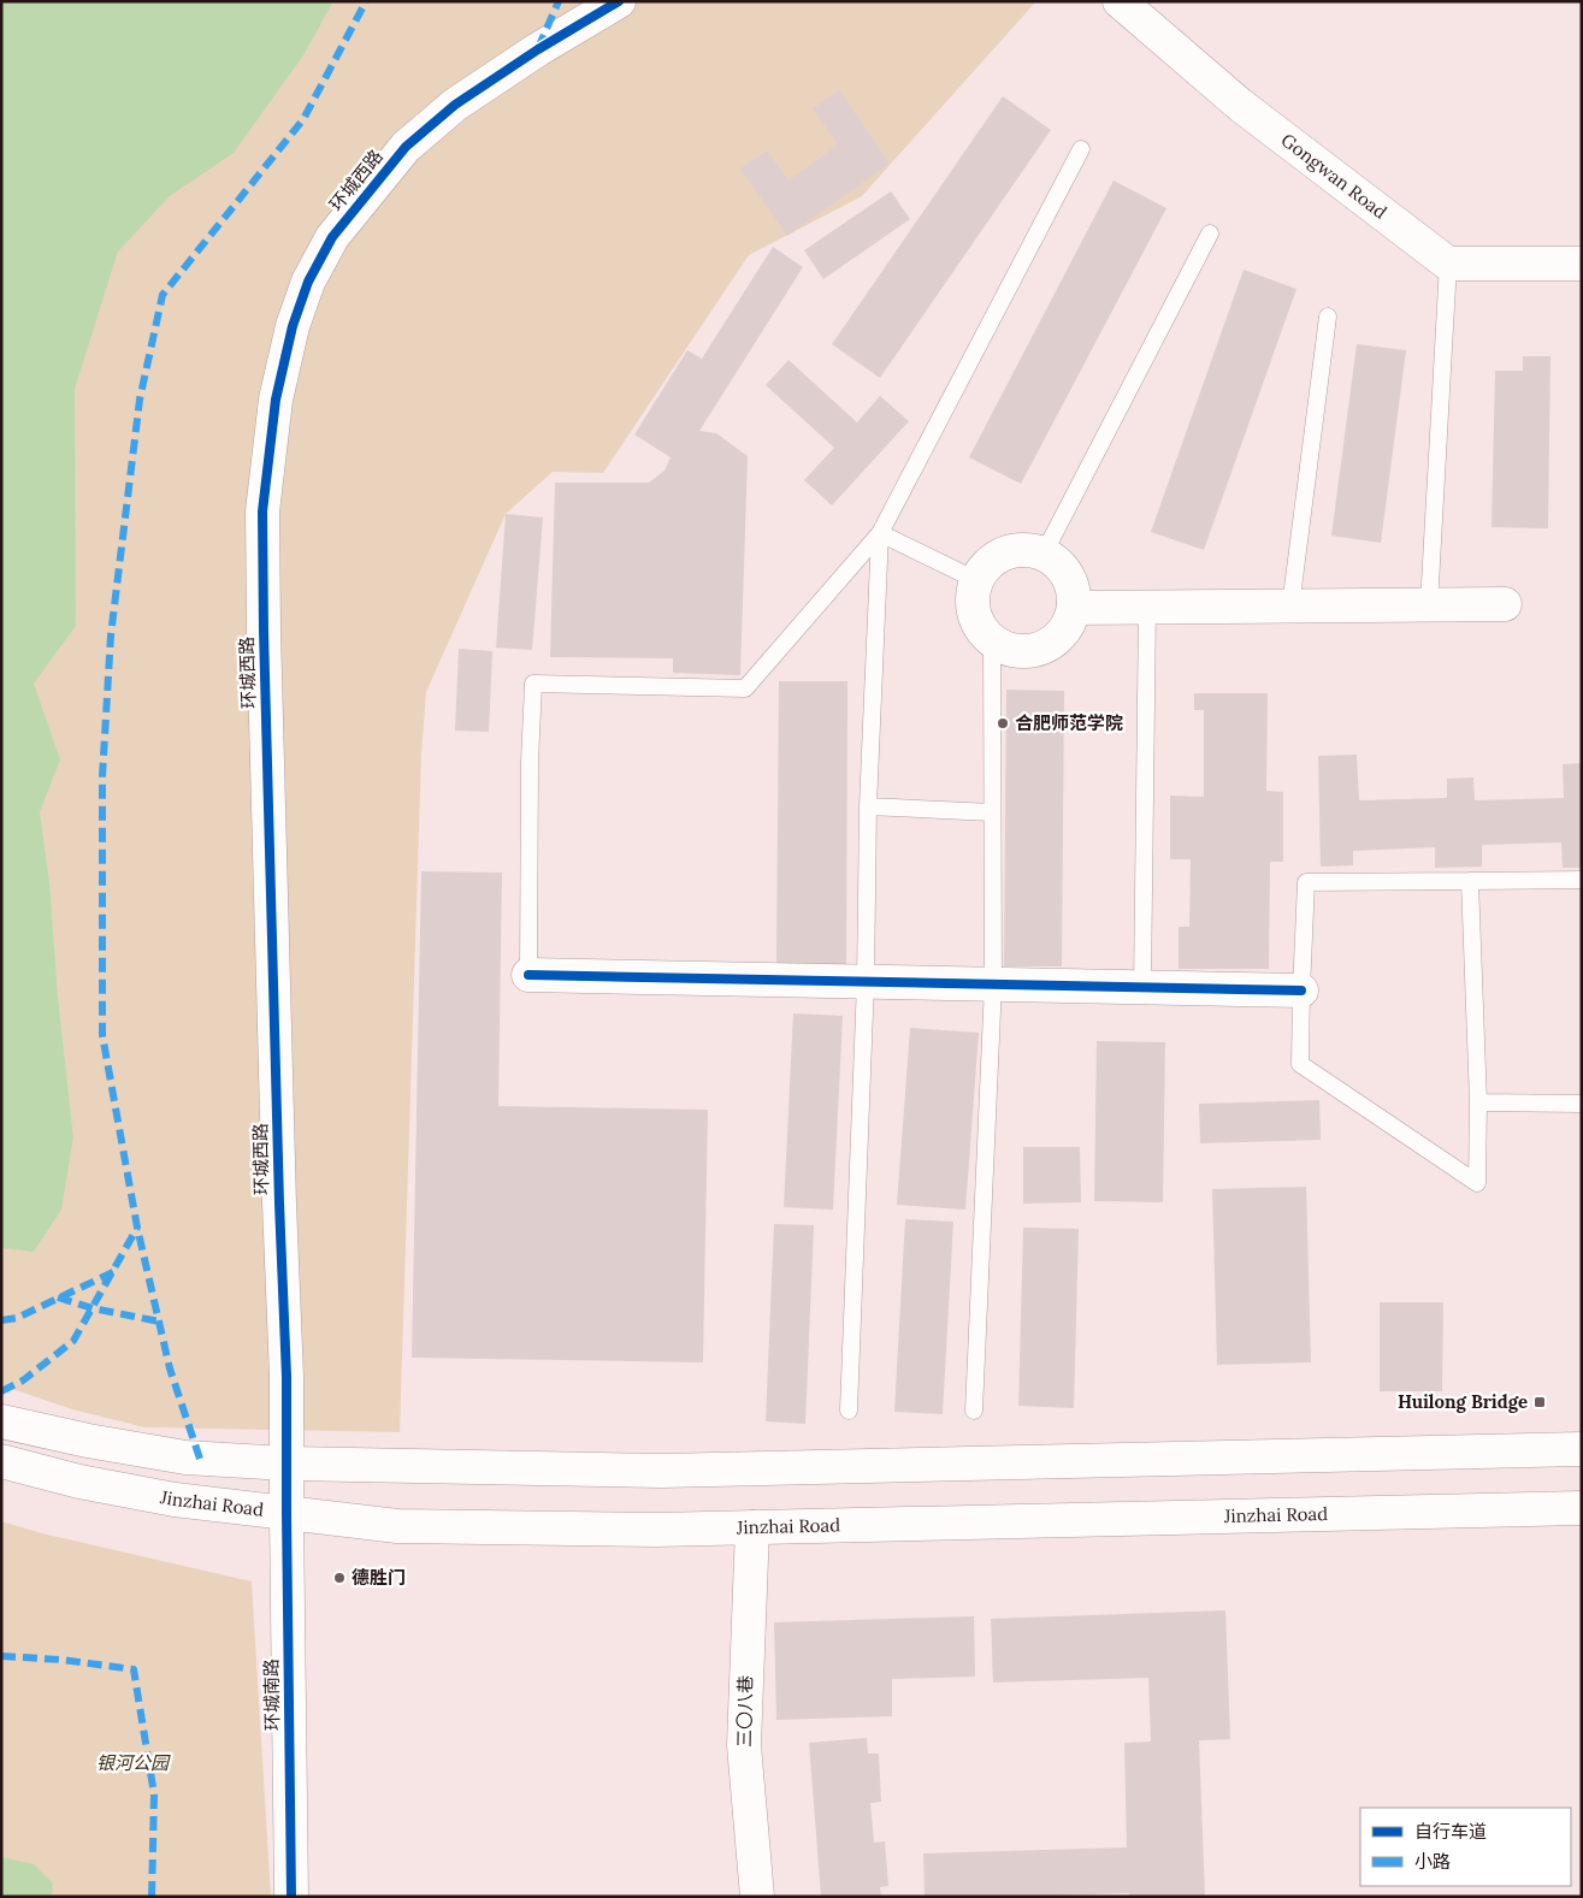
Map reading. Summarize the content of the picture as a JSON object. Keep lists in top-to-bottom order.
{
  "streets": {
    "street": [
      "Gongwan Road",
      "环城西路",
      "Jinzhai Road",
      "环城南路",
      "三〇八巷"
    ]
  },
  "crossings": [
    ["环城西路", "Jinzhai Road"],
    ["环城西路", "环城南路"],
    ["Jinzhai Road", "环城南路"],
    ["Jinzhai Road", "三〇八巷"]
  ],
  "parks": ["银河公园"],
  "places": {
    "other": ["合肥师范学院", "德胜门"],
    "transit": ["Huilong Bridge"]
  },
  "legend": ["自行车道", "小路"]
}
